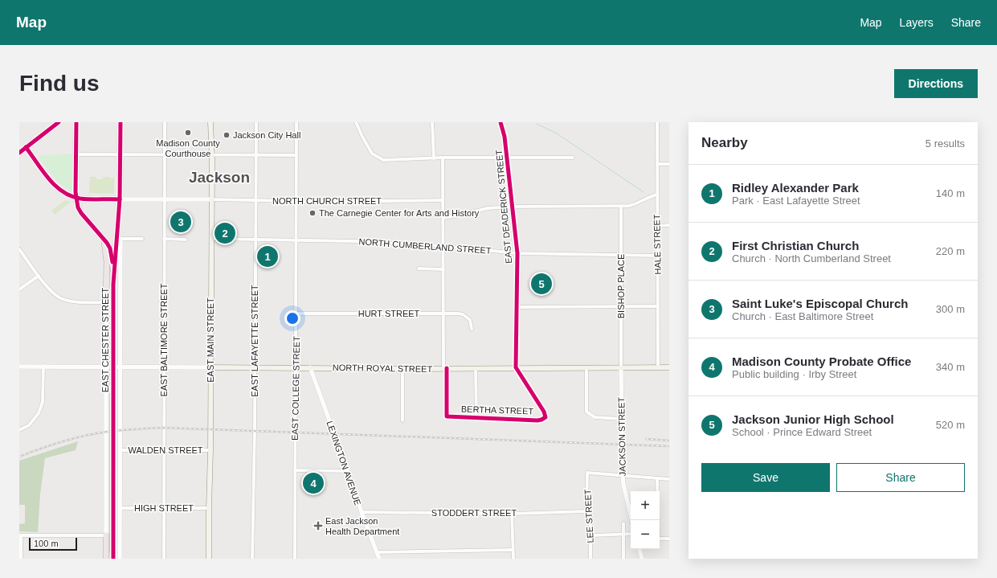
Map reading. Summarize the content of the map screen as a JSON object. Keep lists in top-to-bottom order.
{
  "streets": {
    "highway": ["EAST CHESTER STREET"],
    "main road": ["EAST MAIN STREET", "NORTH ROYAL STREET"],
    "street": [
      "NORTH CHURCH STREET",
      "EAST DEADERICK STREET",
      "HALE STREET",
      "NORTH CUMBERLAND STREET",
      "BISHOP PLACE",
      "HURT STREET",
      "EAST BALTIMORE STREET",
      "EAST LAFAYETTE STREET",
      "EAST COLLEGE STREET",
      "BERTHA STREET",
      "JACKSON STREET",
      "WALDEN STREET",
      "LEXINGTON AVENUE",
      "HIGH STREET",
      "STODDERT STREET",
      "LEE STREET"
    ]
  },
  "crossings": [
    ["NORTH CHURCH STREET", "EAST MAIN STREET"],
    ["NORTH CHURCH STREET", "EAST LAFAYETTE STREET"],
    ["NORTH CHURCH STREET", "EAST COLLEGE STREET"],
    ["EAST DEADERICK STREET", "NORTH CUMBERLAND STREET"],
    ["EAST DEADERICK STREET", "NORTH ROYAL STREET"],
    ["EAST DEADERICK STREET", "BERTHA STREET"],
    ["HALE STREET", "NORTH CUMBERLAND STREET"],
    ["HALE STREET", "NORTH ROYAL STREET"],
    ["NORTH CUMBERLAND STREET", "BISHOP PLACE"],
    ["NORTH CUMBERLAND STREET", "EAST MAIN STREET"],
    ["NORTH CUMBERLAND STREET", "EAST LAFAYETTE STREET"],
    ["NORTH CUMBERLAND STREET", "EAST COLLEGE STREET"],
    ["BISHOP PLACE", "NORTH ROYAL STREET"],
    ["BISHOP PLACE", "JACKSON STREET"],
    ["HURT STREET", "EAST COLLEGE STREET"],
    ["EAST BALTIMORE STREET", "WALDEN STREET"],
    ["EAST BALTIMORE STREET", "HIGH STREET"],
    ["EAST MAIN STREET", "NORTH ROYAL STREET"],
    ["EAST MAIN STREET", "WALDEN STREET"],
    ["EAST MAIN STREET", "HIGH STREET"],
    ["EAST LAFAYETTE STREET", "NORTH ROYAL STREET"],
    ["NORTH ROYAL STREET", "EAST COLLEGE STREET"],
    ["NORTH ROYAL STREET", "BERTHA STREET"],
    ["NORTH ROYAL STREET", "JACKSON STREET"],
    ["NORTH ROYAL STREET", "LEXINGTON AVENUE"],
    ["LEXINGTON AVENUE", "STODDERT STREET"],
    ["STODDERT STREET", "LEE STREET"]
  ],
  "districts": ["Jackson"],
  "places": {
    "other": ["Madison County Courthouse", "Jackson City Hall", "The Carnegie Center for Arts and History"],
    "health": ["East Jackson Health Department"]
  },
  "scale_bar": "100 m",
  "page": {
    "header": "Map",
    "nav": ["Map", "Layers", "Share"],
    "buttons": [
      "Directions",
      ["Save", "Share"]
    ],
    "title": "Find us",
    "heading": ["Nearby", "5 results"],
    "list": [
      {
        "mark": "1",
        "name": "Ridley Alexander Park",
        "note": "Park · East Lafayette Street",
        "value": "140 m"
      },
      {
        "mark": "2",
        "name": "First Christian Church",
        "note": "Church · North Cumberland Street",
        "value": "220 m"
      },
      {
        "mark": "3",
        "name": "Saint Luke's Episcopal Church",
        "note": "Church · East Baltimore Street",
        "value": "300 m"
      },
      {
        "mark": "4",
        "name": "Madison County Probate Office",
        "note": "Public building · Irby Street",
        "value": "340 m"
      },
      {
        "mark": "5",
        "name": "Jackson Junior High School",
        "note": "School · Prince Edward Street",
        "value": "520 m"
      }
    ],
    "pins": [
      "3",
      "2",
      "1",
      "5",
      "4"
    ],
    "map_buttons": ["+", "−"],
    "scale": "100 m"
  }
}
